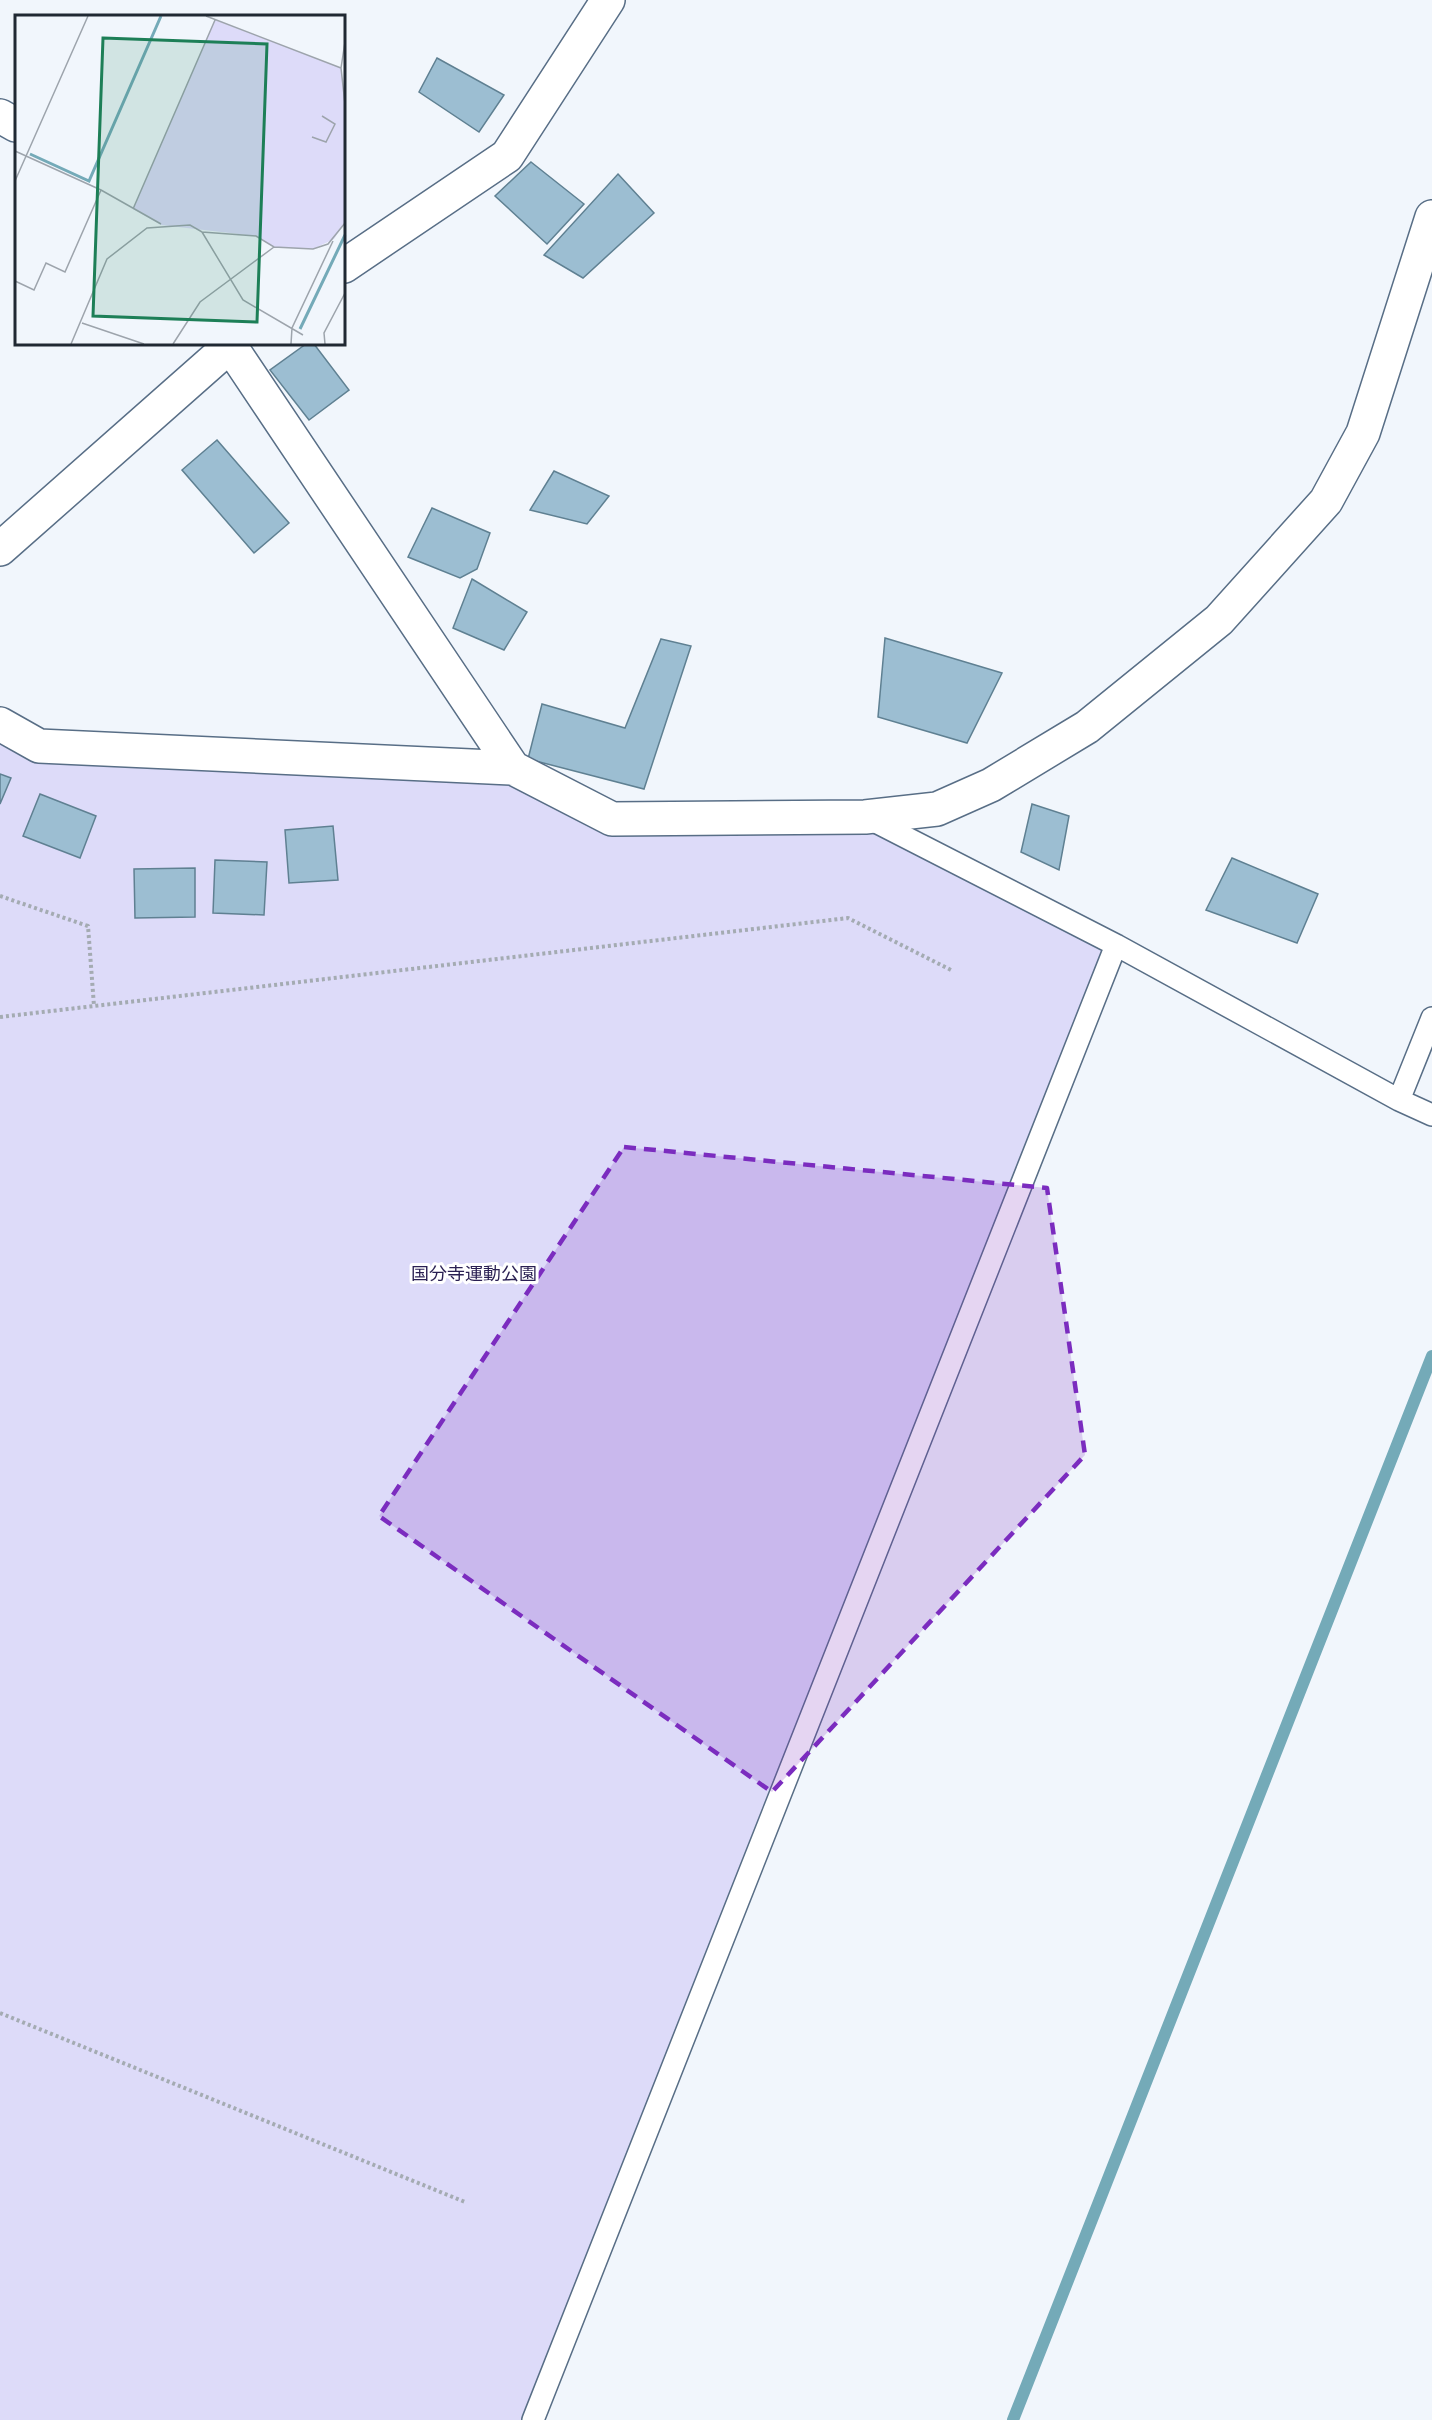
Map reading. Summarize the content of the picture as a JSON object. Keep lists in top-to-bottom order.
{
  "parks": ["国分寺運動公園"]
}
